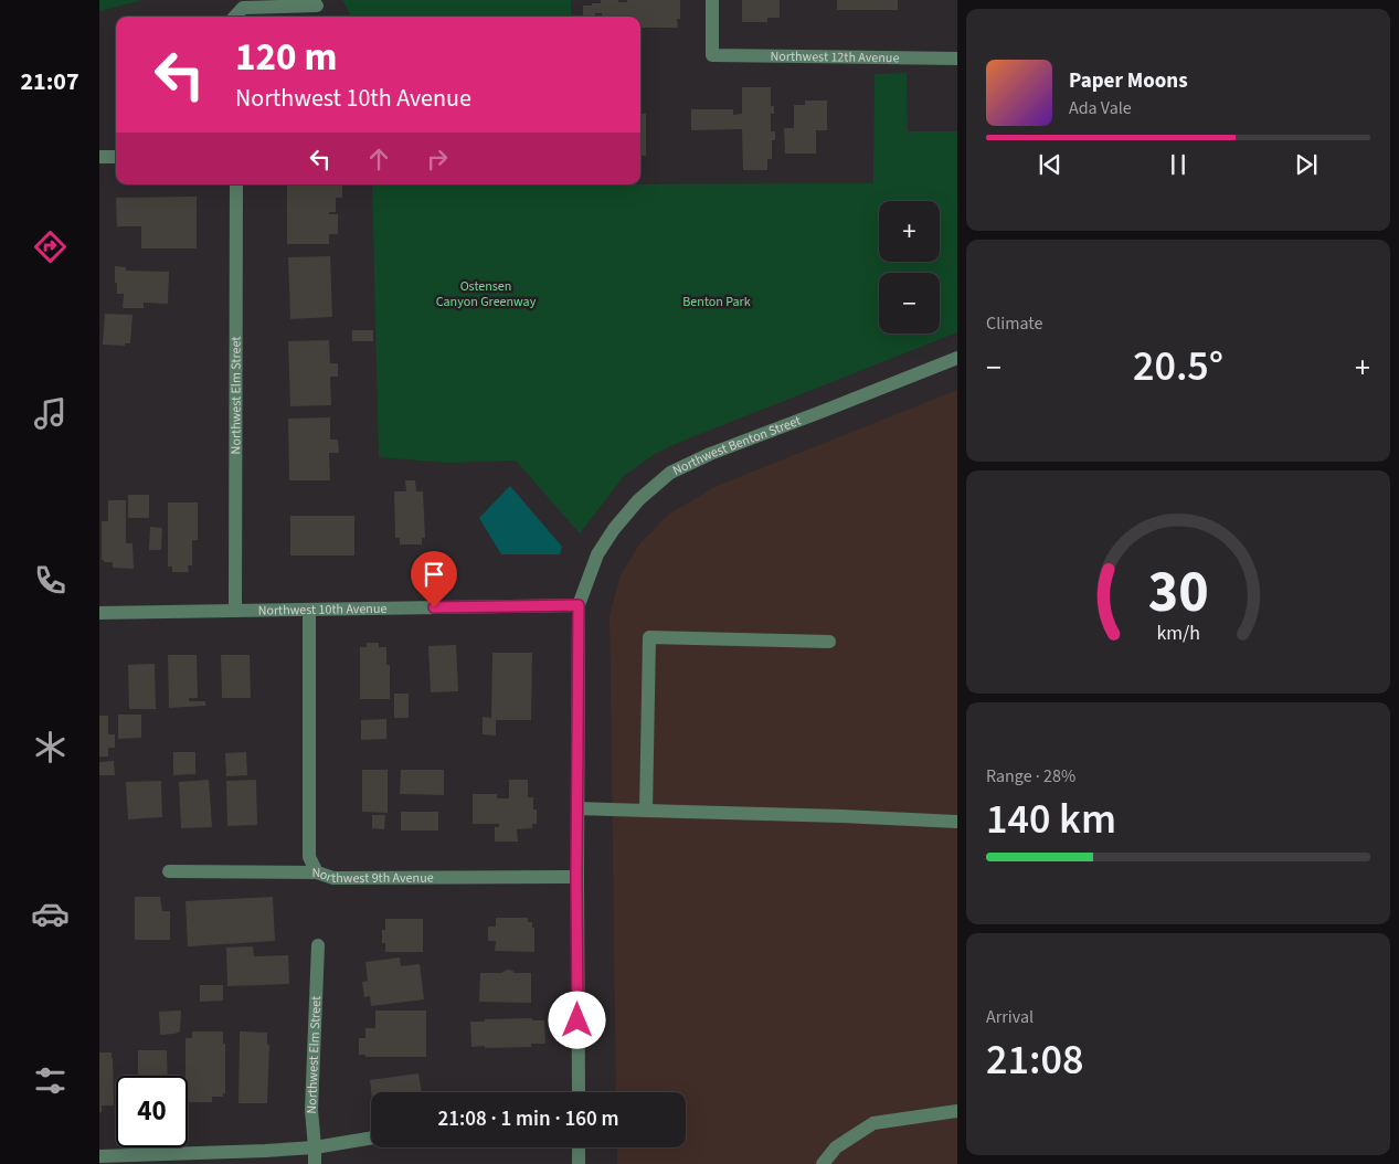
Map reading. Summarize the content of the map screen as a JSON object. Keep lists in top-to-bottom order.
{
  "streets": {
    "street": [
      "Northwest 12th Avenue",
      "Northwest Elm Street",
      "Northwest Benton Street",
      "Northwest 10th Avenue",
      "Northwest 9th Avenue"
    ]
  },
  "crossings": [
    ["Northwest Elm Street", "Northwest 10th Avenue"],
    ["Northwest Benton Street", "Northwest 10th Avenue"],
    ["Northwest Benton Street", "Northwest 9th Avenue"]
  ],
  "parks": ["Ostensen Canyon Greenway", "Benton Park"],
  "page": {
    "tabs": "21:07",
    "turn": ["120 m", "Northwest 10th Avenue"],
    "song": ["Paper Moons", "Ada Vale"],
    "map_buttons": ["+", "−"],
    "tile": [
      "Climate",
      ["Range · 28%", "140 km"],
      ["Arrival", "21:08"]
    ],
    "heat": ["−", "20.5°", "+"],
    "limit": "40",
    "trip": "21:08 · 1 min · 160 m",
    "gauge": ["30", "km/h"]
  }
}
